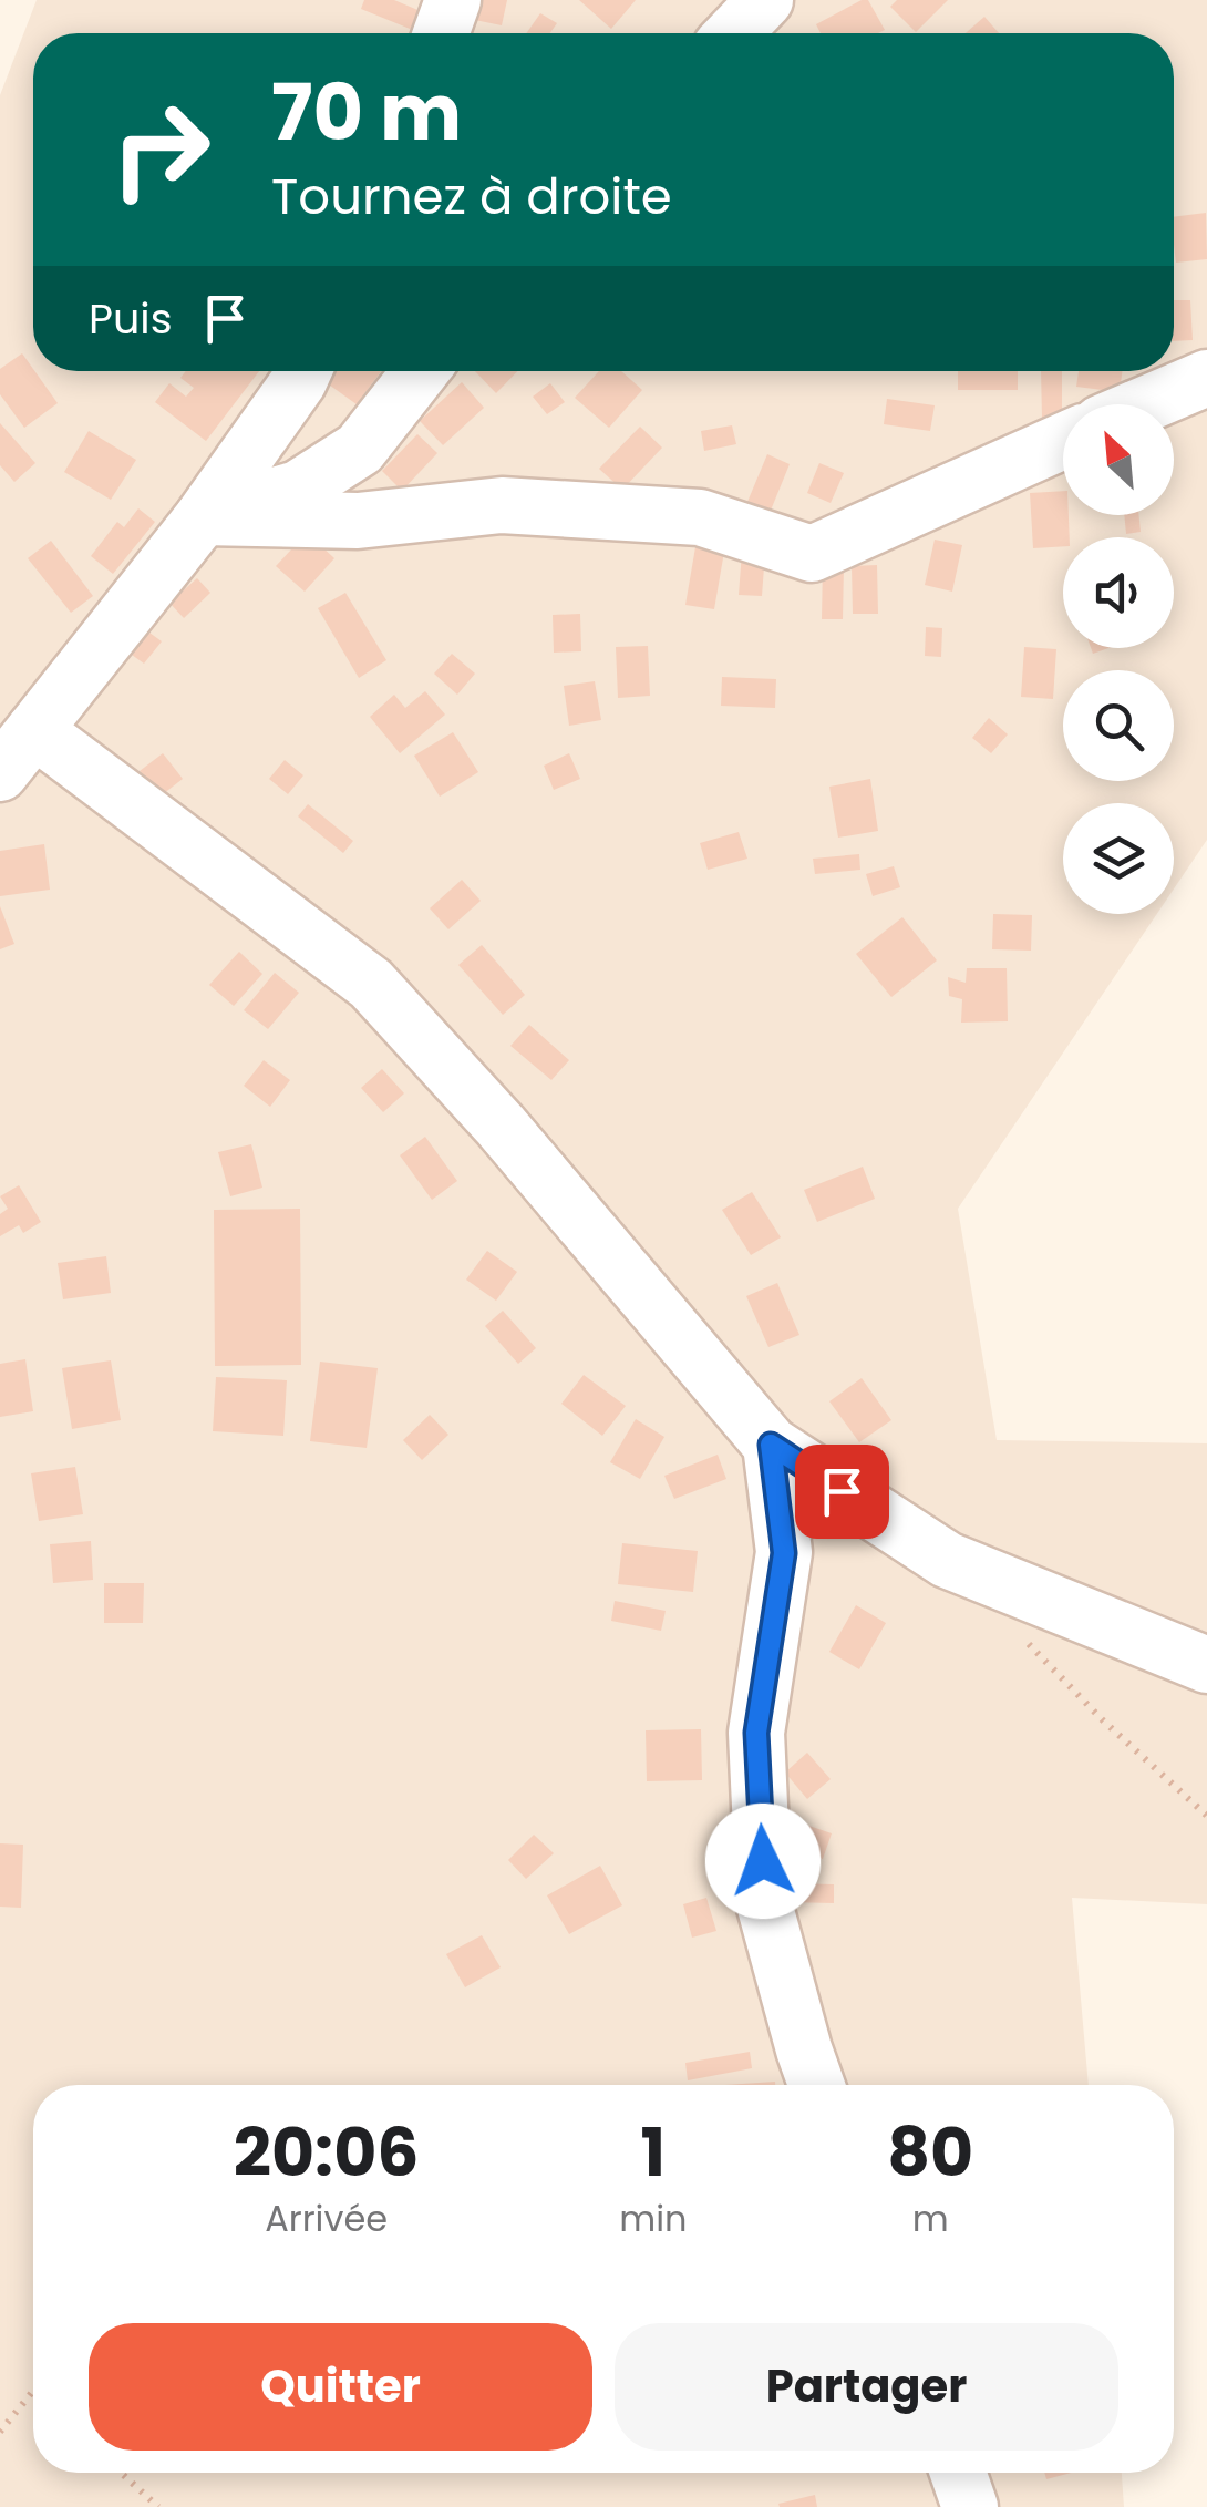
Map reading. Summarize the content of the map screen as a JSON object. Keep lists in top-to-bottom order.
{
  "north": "top left",
  "page": {
    "turn": ["70 m", "Tournez à droite"],
    "then": "Puis",
    "eta": [
      "20:06",
      "Arrivée",
      "1",
      "min",
      "80",
      "m"
    ],
    "buttons": ["Quitter", "Partager"]
  }
}
